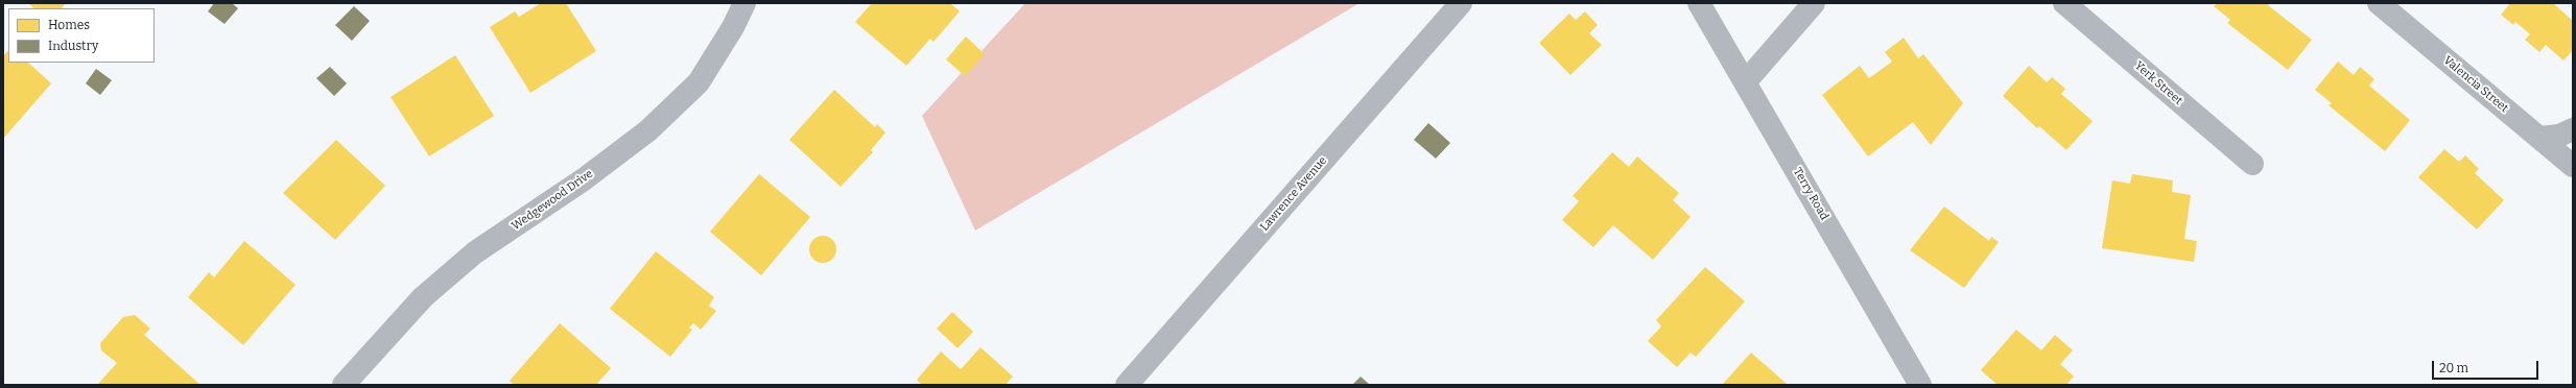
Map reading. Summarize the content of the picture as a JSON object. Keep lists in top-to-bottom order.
{
  "streets": {
    "street": [
      "Yerk Street",
      "Valencia Street",
      "Lawrence Avenue",
      "Terry Road",
      "Wedgewood Drive"
    ]
  },
  "legend": ["Homes", "Industry"],
  "scale_bar": "20 m"
}
